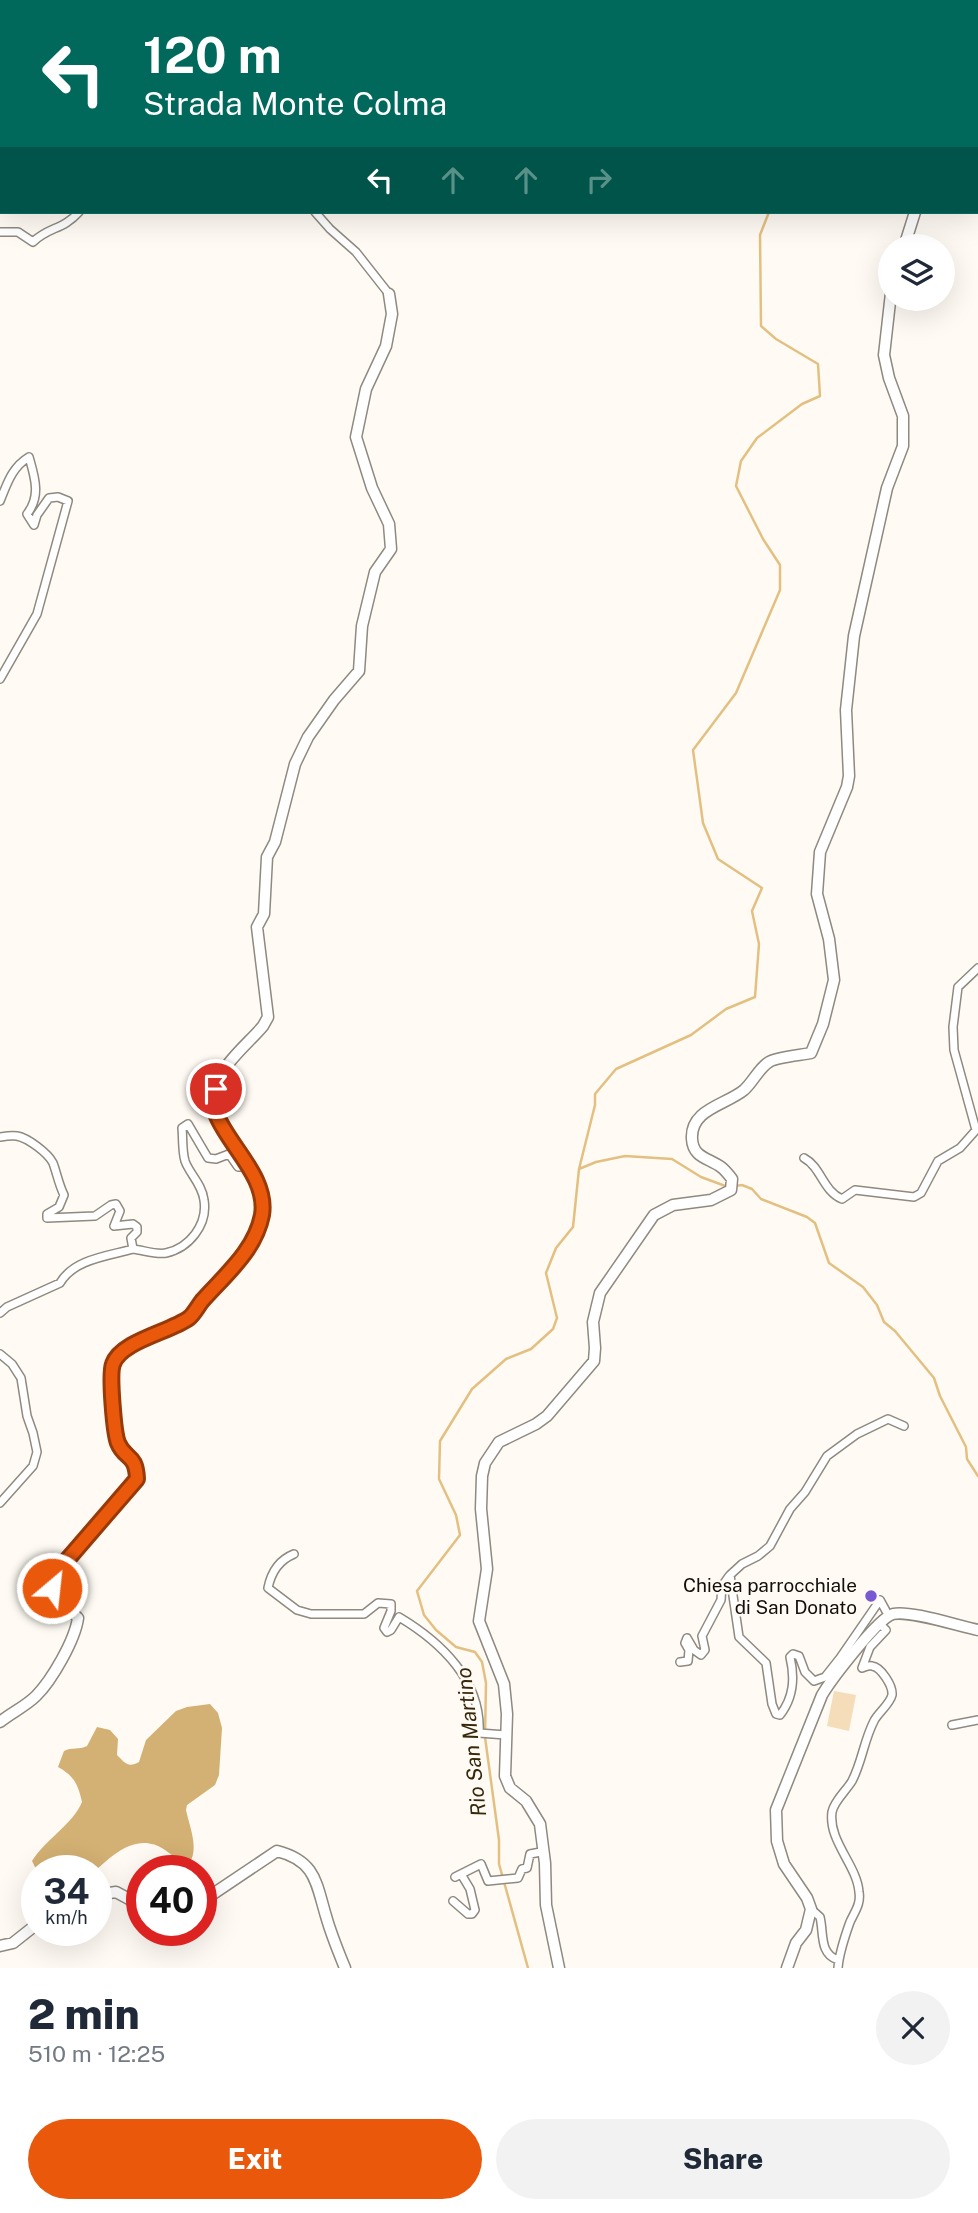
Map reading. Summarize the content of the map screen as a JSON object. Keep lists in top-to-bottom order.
{
  "water": ["Rio San Martino"],
  "places": ["Chiesa parrocchiale di San Donato"],
  "page": {
    "turn": ["120 m", "Strada Monte Colma"],
    "speed": "34 km/h",
    "limit": "40",
    "heading": ["2 min", "510 m · 12:25"],
    "buttons": ["Exit", "Share"]
  }
}
